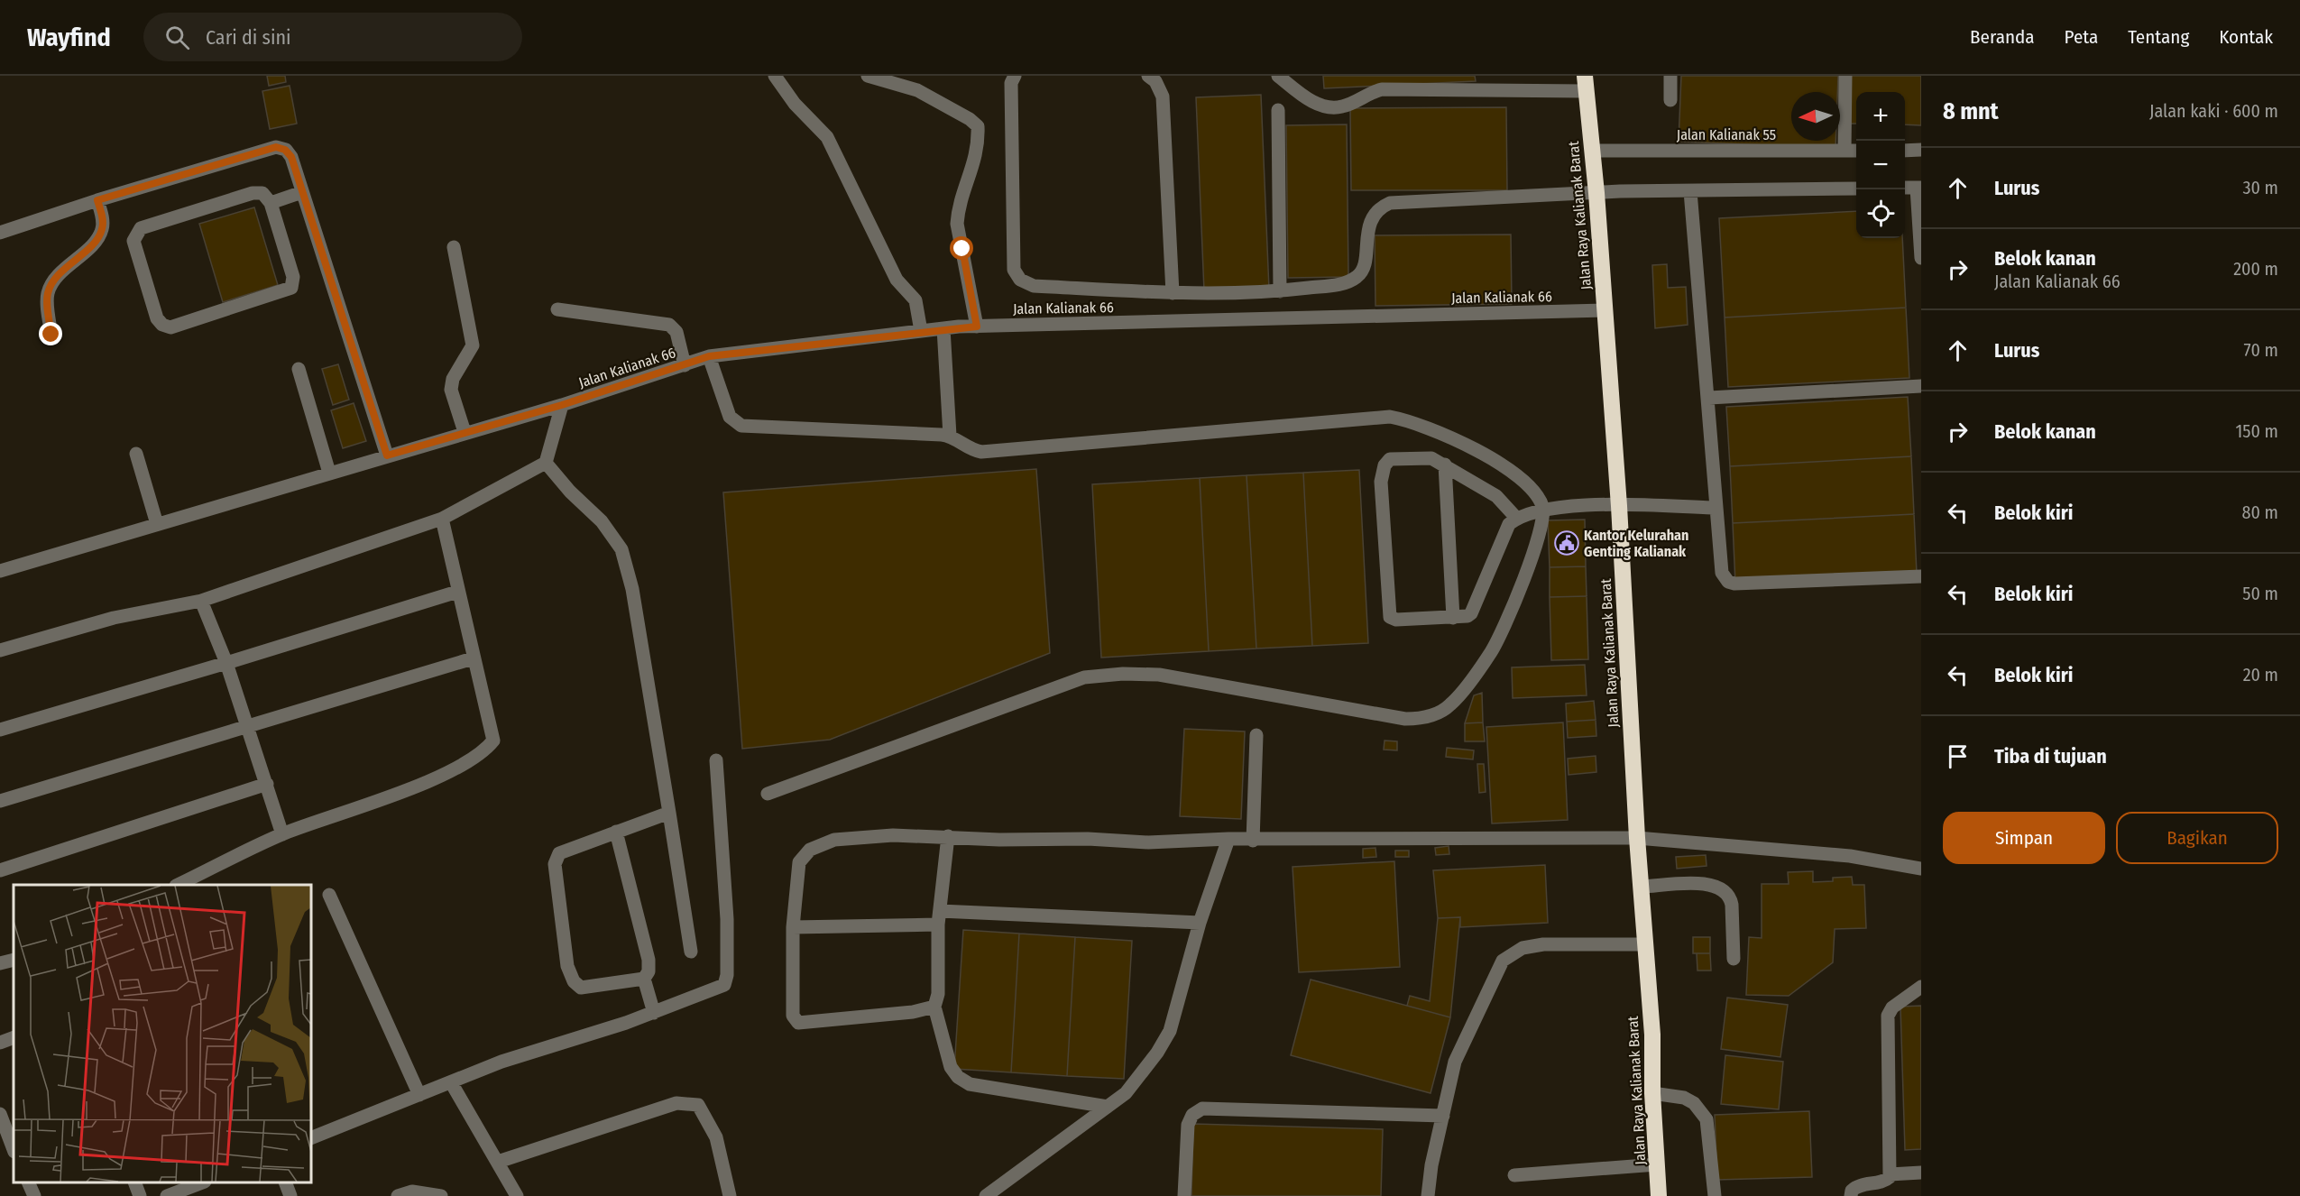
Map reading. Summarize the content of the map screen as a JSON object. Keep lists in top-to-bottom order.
{
  "streets": {
    "highway": ["Jalan Raya Kalianak Barat"],
    "lane": ["Jalan Kalianak 55", "Jalan Kalianak 66"]
  },
  "crossings": [
    ["Jalan Kalianak 55", "Jalan Raya Kalianak Barat"],
    ["Jalan Raya Kalianak Barat", "Jalan Kalianak 66"]
  ],
  "places": {
    "public building": ["Kantor Kelurahan Genting Kalianak"]
  },
  "north": "left",
  "page": {
    "header": "Wayfind",
    "search": "Cari di sini",
    "nav": [
      "Beranda",
      "Peta",
      "Tentang",
      "Kontak"
    ],
    "heading": ["8 mnt", "Jalan kaki · 600 m"],
    "map_buttons": ["+", "−"],
    "list": [
      ["Lurus", "30 m"],
      ["Belok kanan", "Jalan Kalianak 66", "200 m"],
      ["Lurus", "70 m"],
      ["Belok kanan", "150 m"],
      ["Belok kiri", "80 m"],
      ["Belok kiri", "50 m"],
      ["Belok kiri", "20 m"],
      "Tiba di tujuan"
    ],
    "buttons": ["Simpan", "Bagikan"]
  }
}
